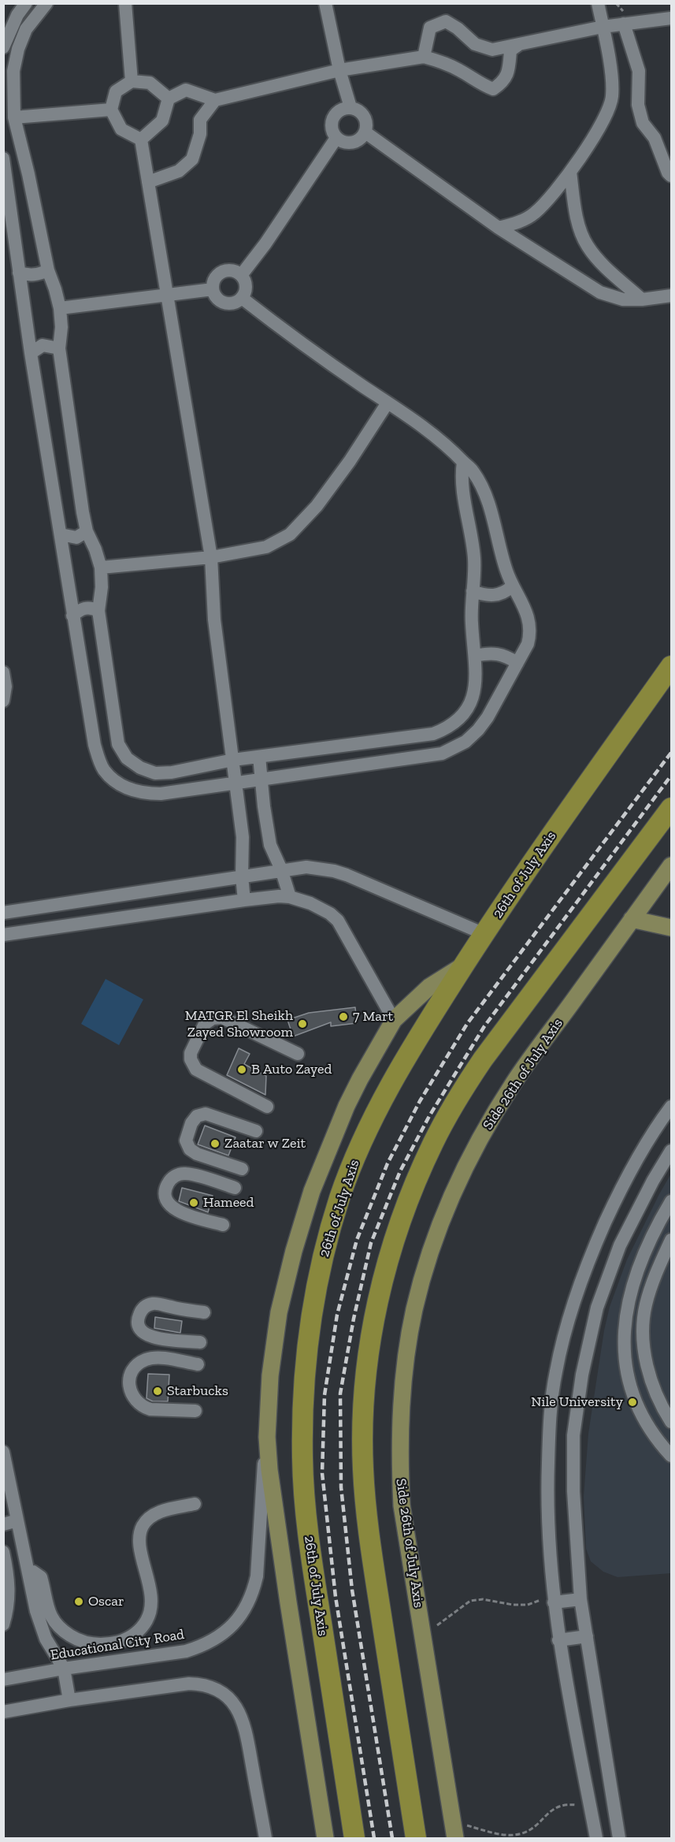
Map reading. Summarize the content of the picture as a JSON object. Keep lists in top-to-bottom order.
{
  "streets": {
    "highway": ["26th of July Axis"],
    "main road": ["Side 26th of July Axis"],
    "street": ["Educational City Road"]
  },
  "places": [
    "7 Mart",
    "MATGR El Sheikh Zayed Showroom",
    "B Auto Zayed",
    "Zaatar w Zeit",
    "Hameed",
    "Starbucks",
    "Nile University",
    "Oscar"
  ]
}
